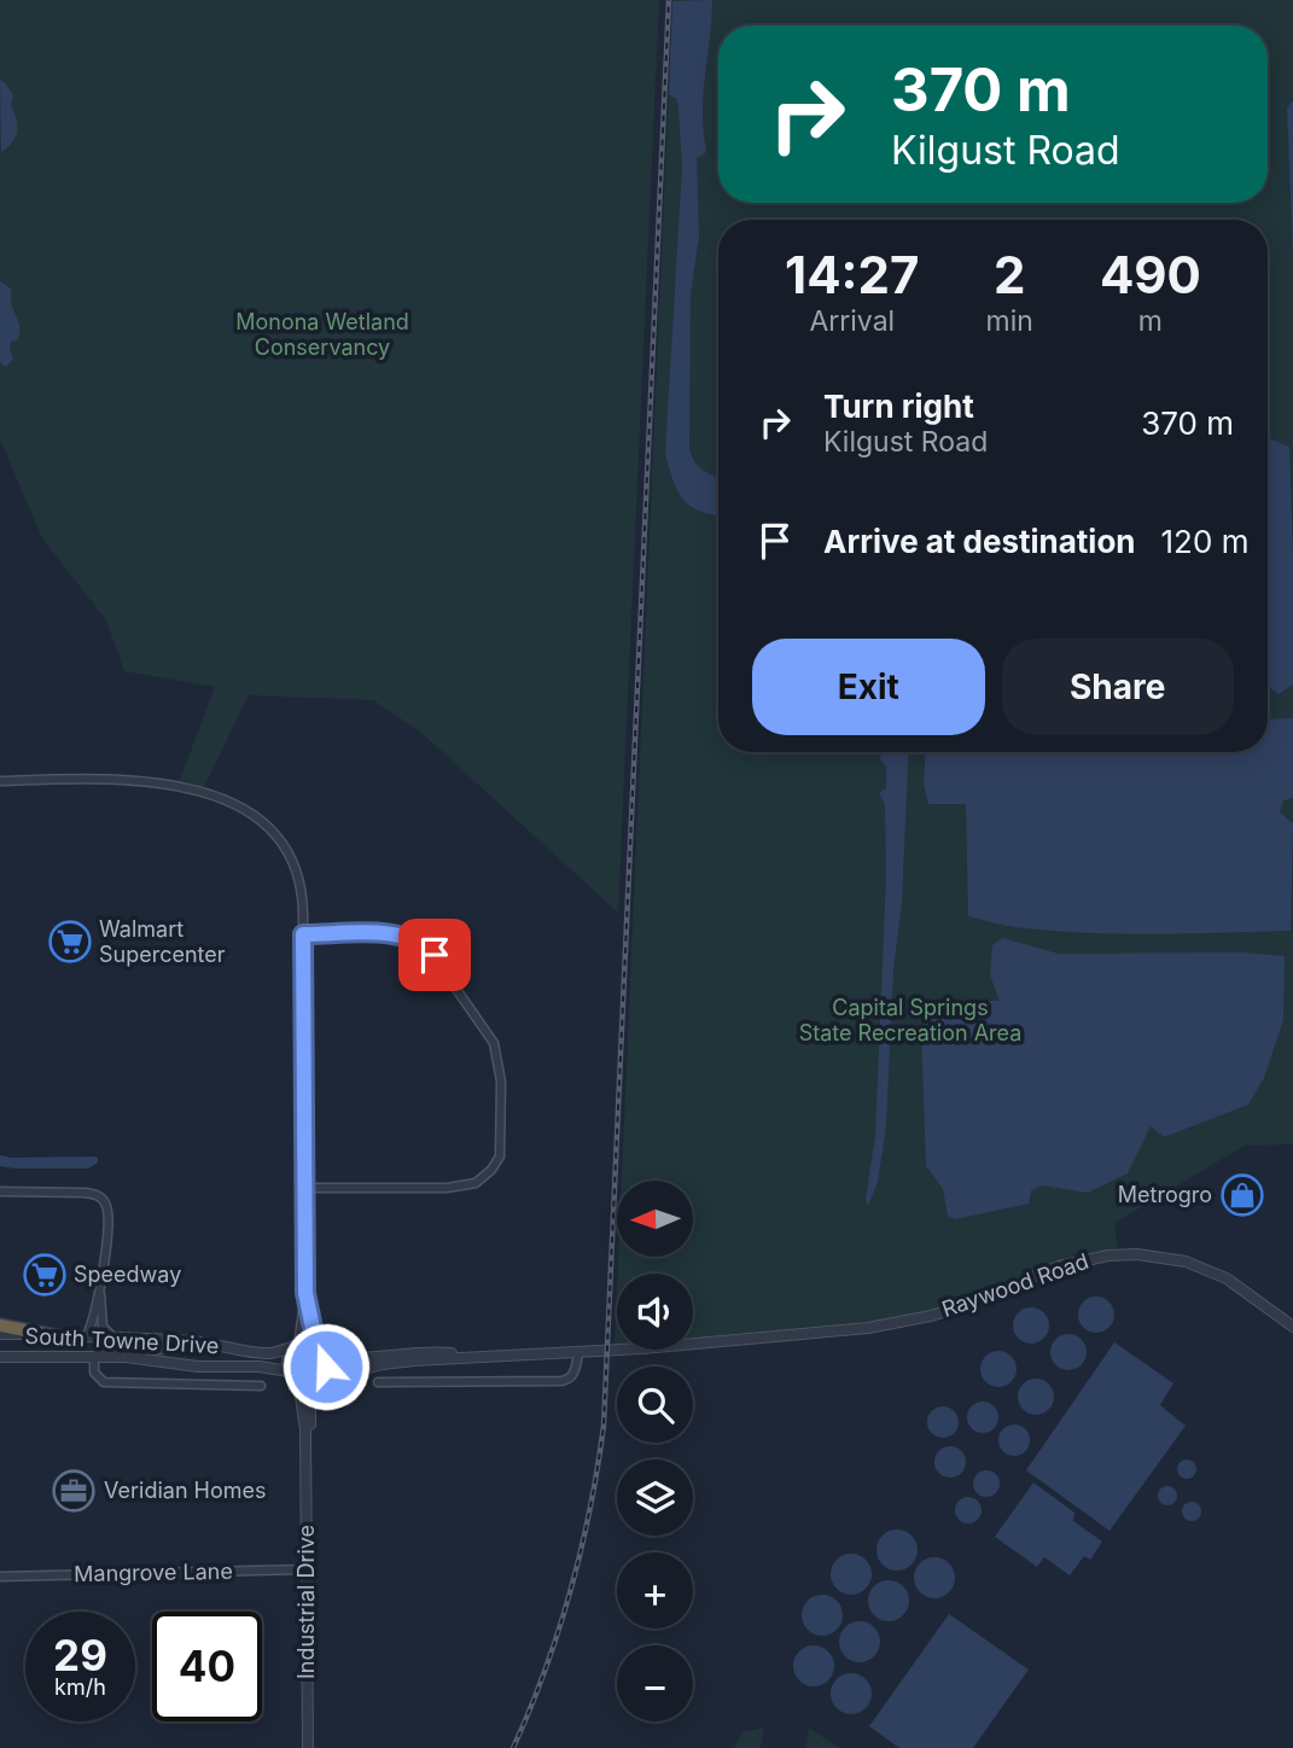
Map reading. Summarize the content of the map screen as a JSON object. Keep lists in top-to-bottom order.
{
  "streets": {
    "street": [
      "Raywood Road",
      "South Towne Drive",
      "Mangrove Lane",
      "Industrial Drive"
    ]
  },
  "crossings": [
    ["South Towne Drive", "Industrial Drive"],
    ["Mangrove Lane", "Industrial Drive"]
  ],
  "parks": ["Monona Wetland Conservancy", "Capital Springs State Recreation Area"],
  "places": {
    "supermarket": ["Walmart Supercenter", "Speedway"],
    "shop": ["Metrogro"],
    "office": ["Veridian Homes"]
  },
  "north": "left",
  "page": {
    "turn": ["370 m", "Kilgust Road"],
    "eta": [
      "14:27",
      "Arrival",
      "2",
      "min",
      "490",
      "m"
    ],
    "list": [
      {
        "name": "Turn right",
        "note": "Kilgust Road",
        "value": "370 m"
      },
      {
        "name": "Arrive at destination",
        "value": "120 m"
      }
    ],
    "buttons": ["Exit", "Share"],
    "map_buttons": ["+", "−"],
    "speed": "29 km/h",
    "limit": "40"
  }
}
